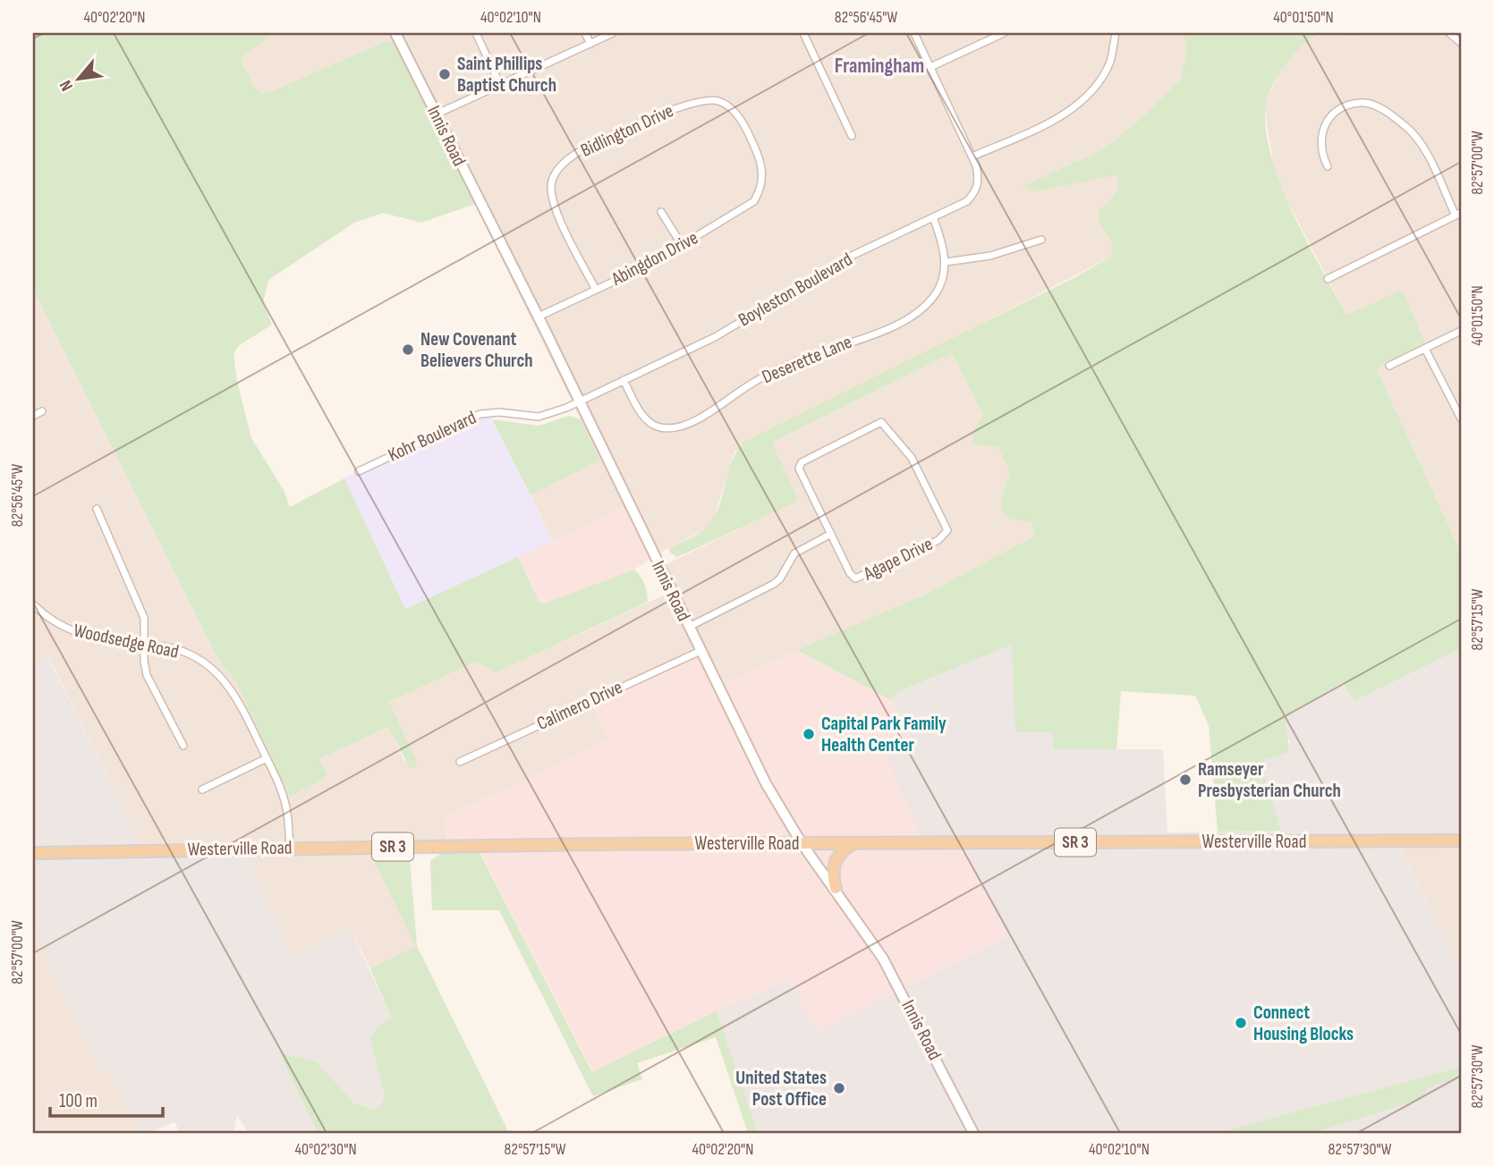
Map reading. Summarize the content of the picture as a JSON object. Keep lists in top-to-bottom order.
{
  "streets": {
    "main road": ["Innis Road", "Westerville Road", "SR 3"],
    "street": [
      "Bidlington Drive",
      "Abingdon Drive",
      "Boyleston Boulevard",
      "Deserette Lane",
      "Kohr Boulevard",
      "Agape Drive",
      "Woodsedge Road",
      "Calimero Drive"
    ]
  },
  "crossings": [
    ["Bidlington Drive", "Abingdon Drive"],
    ["Innis Road", "Abingdon Drive"],
    ["Innis Road", "Boyleston Boulevard"],
    ["Innis Road", "Kohr Boulevard"],
    ["Innis Road", "Calimero Drive"],
    ["Innis Road", "Westerville Road"],
    ["Boyleston Boulevard", "Deserette Lane"],
    ["Boyleston Boulevard", "Kohr Boulevard"],
    ["Woodsedge Road", "Westerville Road"]
  ],
  "districts": ["Framingham"],
  "places": [
    "Saint Phillips Baptist Church",
    "New Covenant Believers Church",
    "Capital Park Family Health Center",
    "Ramseyer Presbysterian Church",
    "Connect Housing Blocks",
    "United States Post Office"
  ],
  "scale_bar": "100 m",
  "north": "bottom left",
  "coordinates": [
    "40°02'20\"N",
    "40°02'10\"N",
    "82°56'45\"W",
    "40°01'50\"N",
    "82°57'00\"W",
    "82°57'15\"W",
    "82°57'30\"W",
    "40°02'30\"N"
  ]
}
